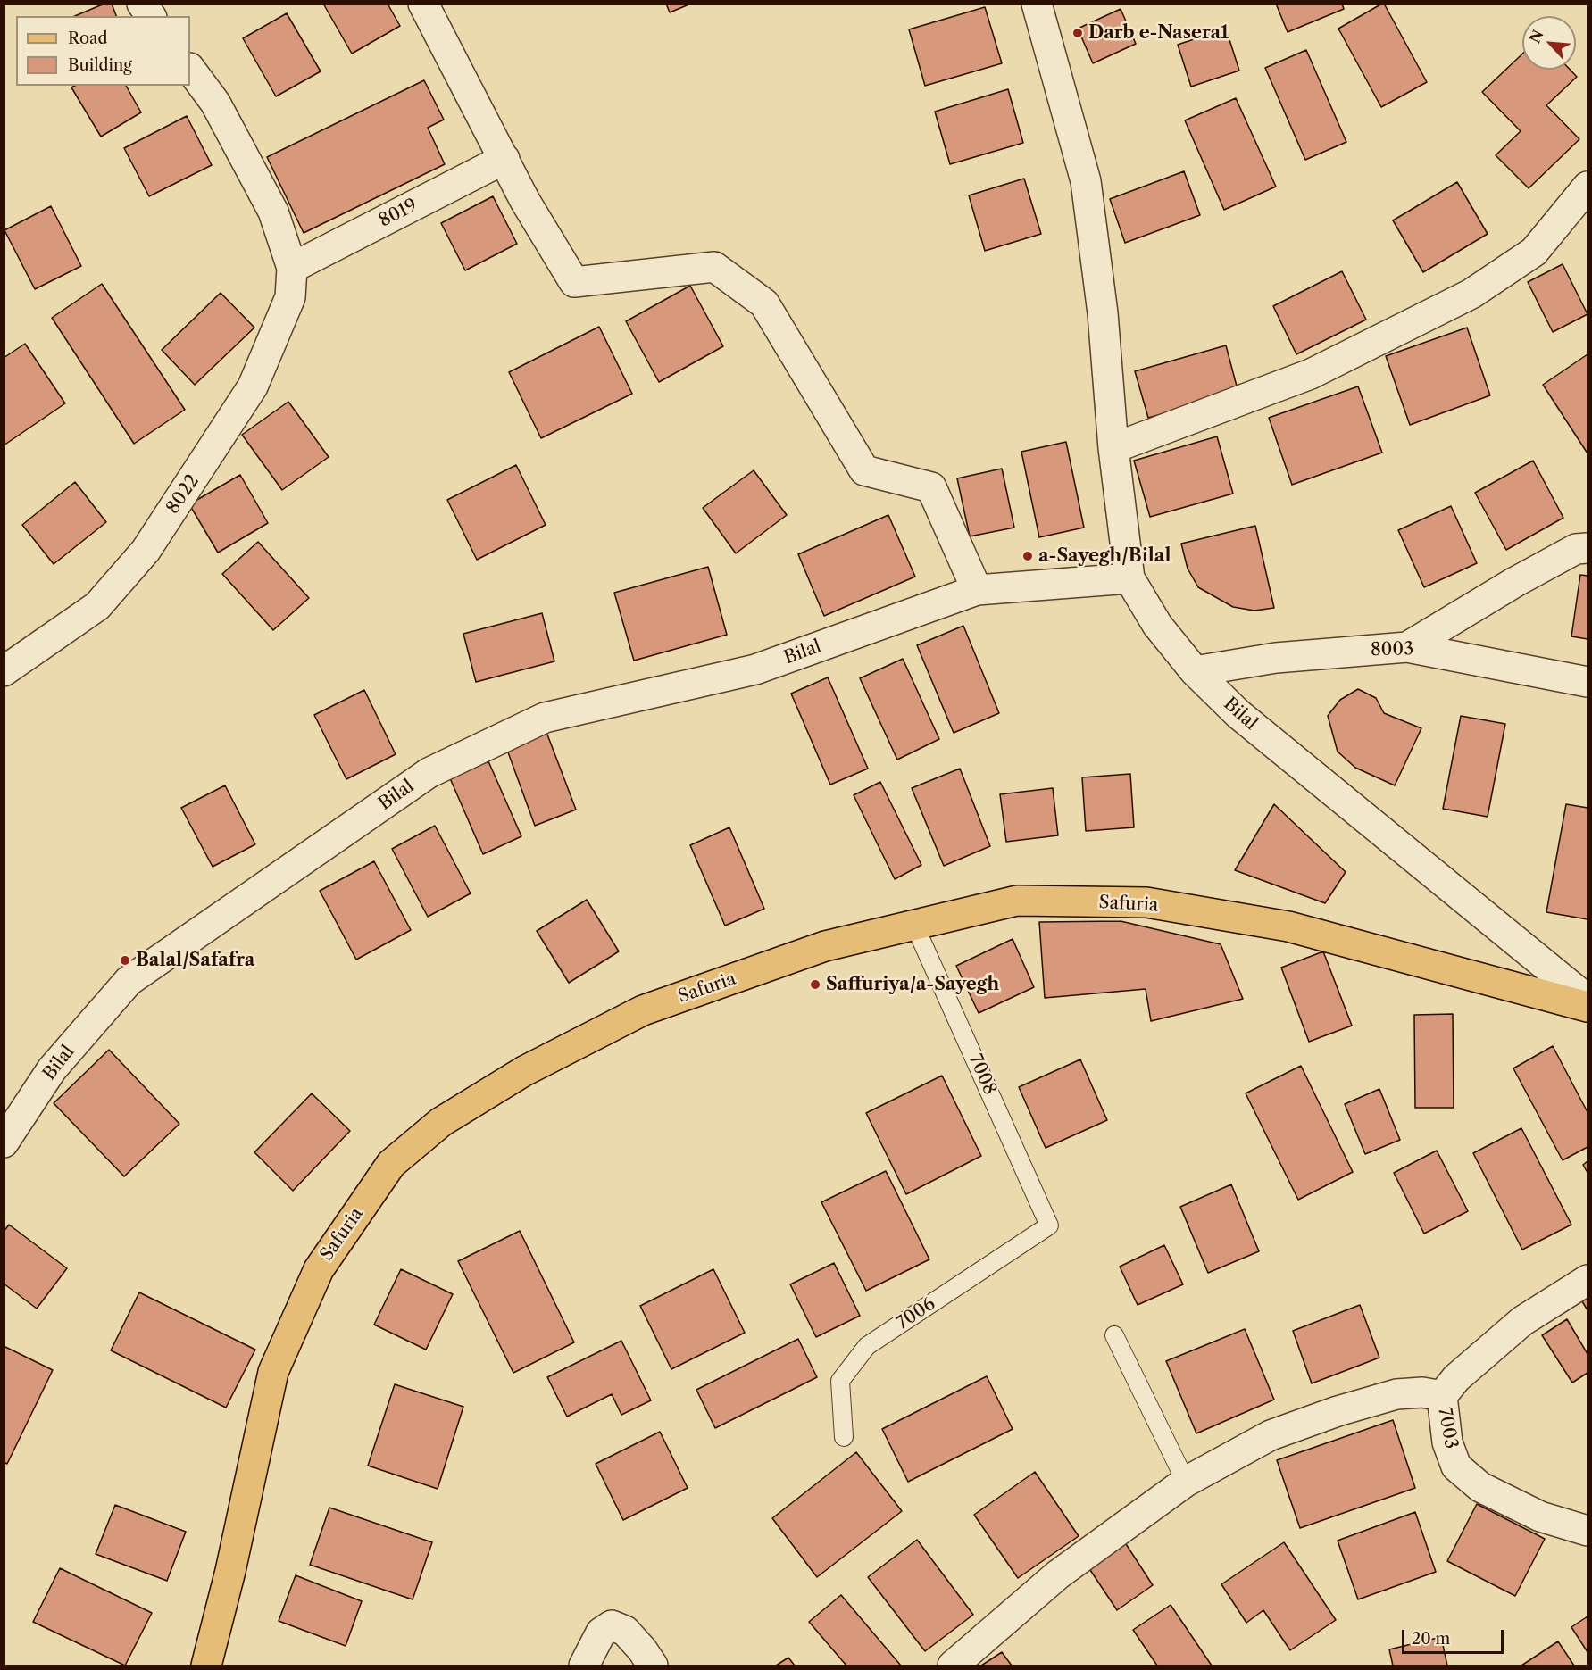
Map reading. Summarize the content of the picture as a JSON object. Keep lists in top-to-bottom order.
{
  "streets": {
    "main road": ["Safuria"],
    "street": [
      "8019",
      "8022",
      "8003",
      "Bilal",
      "7003"
    ],
    "lane": ["7008", "7006"]
  },
  "crossings": [
    ["8019", "8022"],
    ["8003", "Bilal"],
    ["Safuria", "7008"],
    ["7008", "7006"]
  ],
  "places": [
    "Darb e-Nasera1",
    "a-Sayegh/Bilal",
    "Balal/Safafra",
    "Saffuriya/a-Sayegh"
  ],
  "legend": ["Road", "Building"],
  "scale_bar": "20 m",
  "north": "top left"
}
